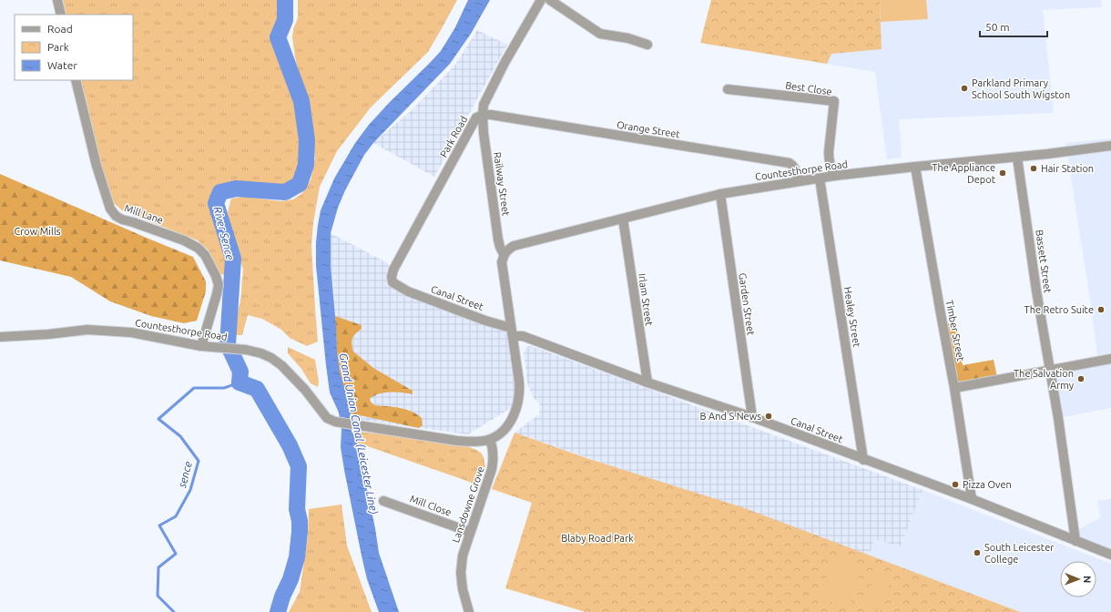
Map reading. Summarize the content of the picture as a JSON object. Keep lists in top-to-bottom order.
{
  "streets": {
    "street": [
      "Best Close",
      "Orange Street",
      "Park Road",
      "Countesthorpe Road",
      "Railway Street",
      "Mill Lane",
      "Bassett Street",
      "Canal Street",
      "Irlam Street",
      "Garden Street",
      "Healey Street",
      "Timber Street",
      "Lansdowne Grove",
      "Mill Close"
    ]
  },
  "crossings": [
    ["Best Close", "Countesthorpe Road"],
    ["Orange Street", "Park Road"],
    ["Orange Street", "Countesthorpe Road"],
    ["Orange Street", "Railway Street"],
    ["Park Road", "Railway Street"],
    ["Park Road", "Canal Street"],
    ["Countesthorpe Road", "Railway Street"],
    ["Countesthorpe Road", "Mill Lane"],
    ["Countesthorpe Road", "Bassett Street"],
    ["Countesthorpe Road", "Irlam Street"],
    ["Countesthorpe Road", "Garden Street"],
    ["Countesthorpe Road", "Healey Street"],
    ["Countesthorpe Road", "Timber Street"],
    ["Countesthorpe Road", "Lansdowne Grove"],
    ["Bassett Street", "Canal Street"],
    ["Canal Street", "Irlam Street"],
    ["Canal Street", "Garden Street"],
    ["Canal Street", "Healey Street"],
    ["Canal Street", "Timber Street"],
    ["Lansdowne Grove", "Mill Close"]
  ],
  "water": ["River Sence", "Grand Union Canal (Leicester Line)", "sence"],
  "parks": ["Crow Mills", "Blaby Road Park"],
  "places": [
    "Parkland Primary School South Wigston",
    "Hair Station",
    "The Appliance Depot",
    "The Retro Suite",
    "The Salvation Army",
    "B And S News",
    "Pizza Oven",
    "South Leicester College"
  ],
  "legend": ["Road", "Park", "Water"],
  "scale_bar": "50 m",
  "north": "right"
}
